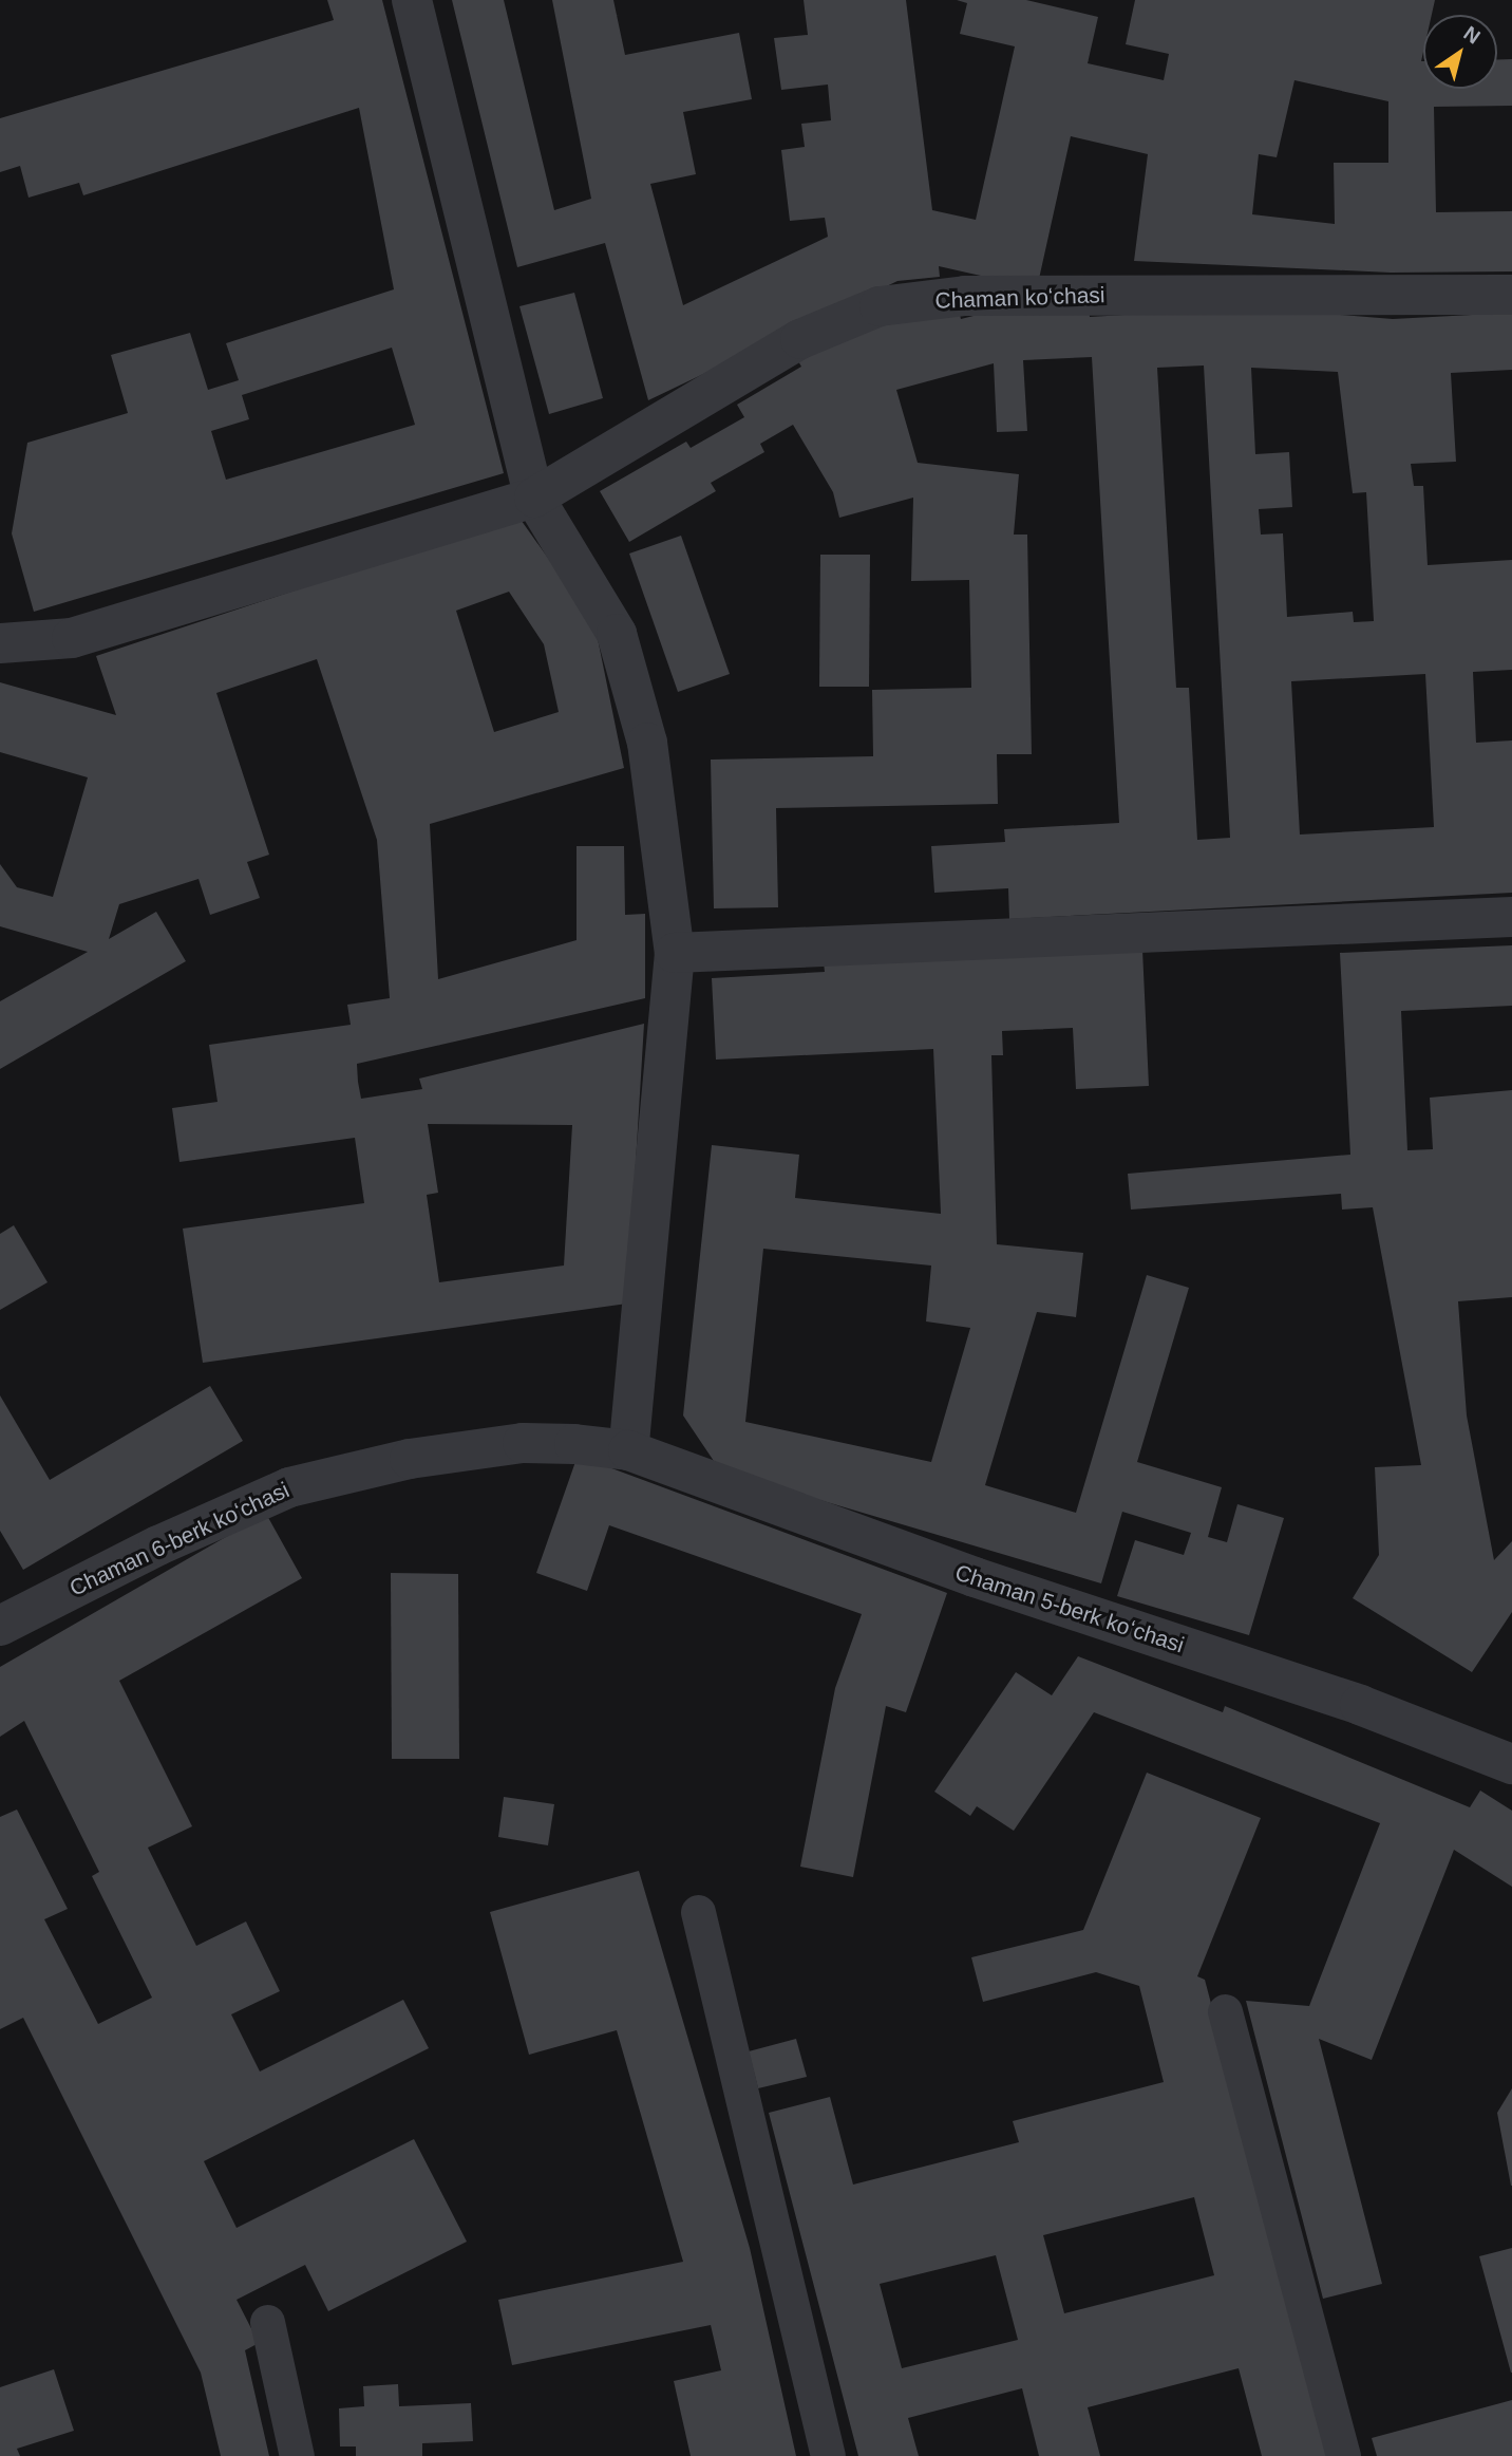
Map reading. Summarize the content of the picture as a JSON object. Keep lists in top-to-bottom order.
{
  "streets": {
    "street": ["Chaman koʻchasi", "Chaman 6-berk koʻchasi", "Chaman 5-berk koʻchasi"]
  },
  "crossings": [
    ["Chaman 6-berk koʻchasi", "Chaman 5-berk koʻchasi"]
  ],
  "north": "top right"
}
